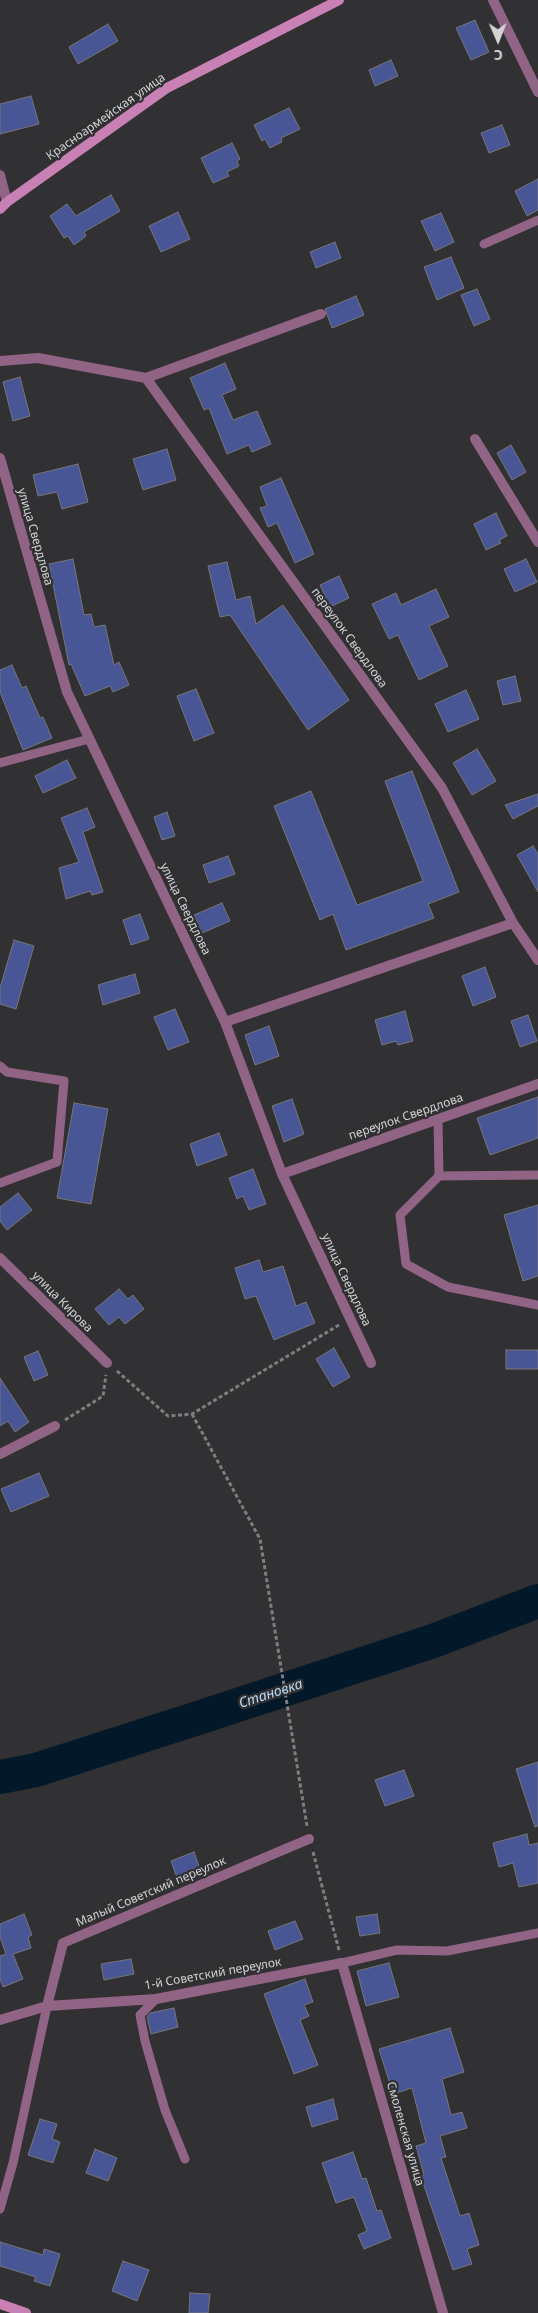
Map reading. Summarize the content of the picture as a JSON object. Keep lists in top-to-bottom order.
{
  "streets": {
    "main road": ["Красноармейская улица"],
    "street": [
      "улица Свердлова",
      "переулок Свердлова",
      "улица Кирова",
      "Малый Советский переулок",
      "1-й Советский переулок",
      "Смоленская улица"
    ]
  },
  "crossings": [
    ["улица Свердлова", "переулок Свердлова"],
    ["Малый Советский переулок", "1-й Советский переулок"],
    ["1-й Советский переулок", "Смоленская улица"]
  ],
  "water": ["Становка"],
  "north": "bottom"
}
